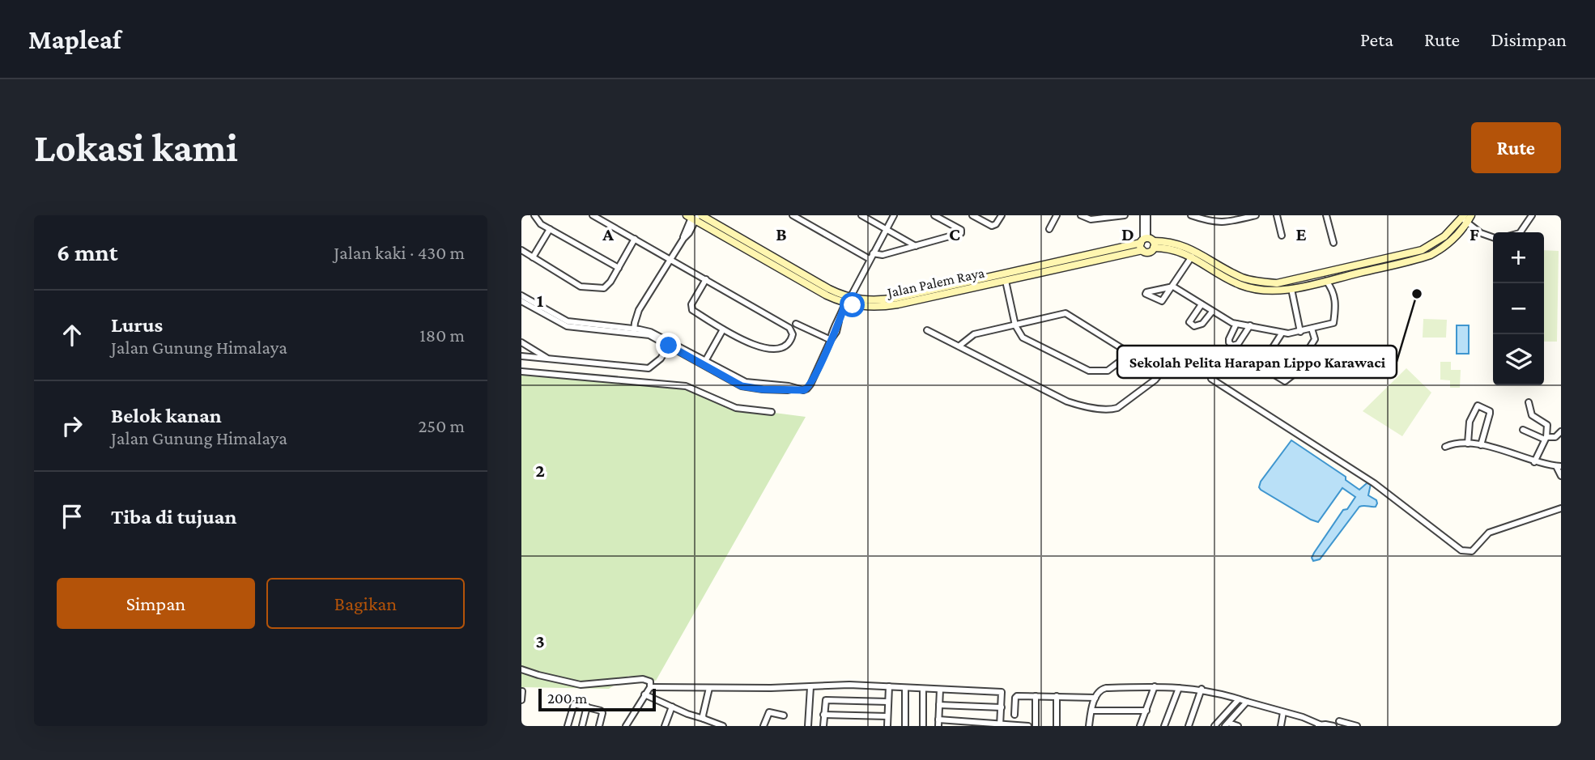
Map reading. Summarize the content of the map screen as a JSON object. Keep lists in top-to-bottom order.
{
  "streets": {
    "street": ["Jalan Palem Raya"]
  },
  "places": ["Sekolah Pelita Harapan Lippo Karawaci"],
  "scale_bar": "200 m",
  "page": {
    "header": "Mapleaf",
    "nav": ["Peta", "Rute", "Disimpan"],
    "buttons": [
      "Rute",
      ["Simpan", "Bagikan"]
    ],
    "title": "Lokasi kami",
    "heading": ["6 mnt", "Jalan kaki · 430 m"],
    "map_buttons": ["+", "−"],
    "list": [
      ["Lurus", "Jalan Gunung Himalaya", "180 m"],
      ["Belok kanan", "Jalan Gunung Himalaya", "250 m"],
      "Tiba di tujuan"
    ],
    "scale": "200 m"
  },
  "grid": {
    "columns": [
      "A",
      "B",
      "C",
      "D",
      "E",
      "F"
    ],
    "rows": ["1", "2", "3"]
  }
}
